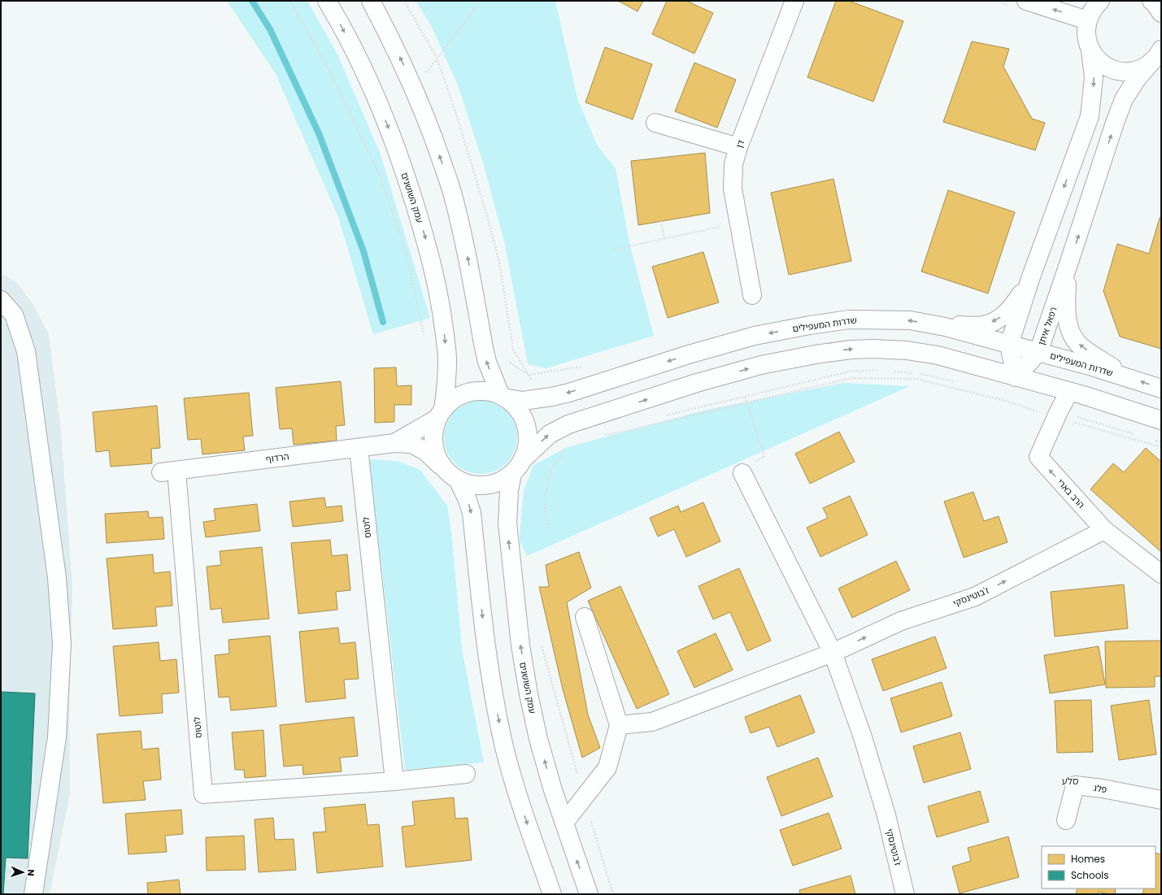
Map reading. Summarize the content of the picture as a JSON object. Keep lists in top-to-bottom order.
{
  "streets": {
    "street": [
      "דן",
      "עמק השושנים",
      "שדרות המעפילים",
      "רפאל איתן",
      "הרדוף",
      "הרב בארי",
      "לוטוס",
      "ז'בוטינסקי",
      "פלג"
    ]
  },
  "crossings": [
    ["עמק השושנים", "שדרות המעפילים"],
    ["עמק השושנים", "הרדוף"],
    ["שדרות המעפילים", "רפאל איתן"],
    ["שדרות המעפילים", "הרדוף"],
    ["הרדוף", "לוטוס"],
    ["הרב בארי", "ז'בוטינסקי"]
  ],
  "one_way": ["הרב בארי", "ז'בוטינסקי"],
  "districts": ["סלע"],
  "legend": ["Homes", "Schools"],
  "north": "right"
}
